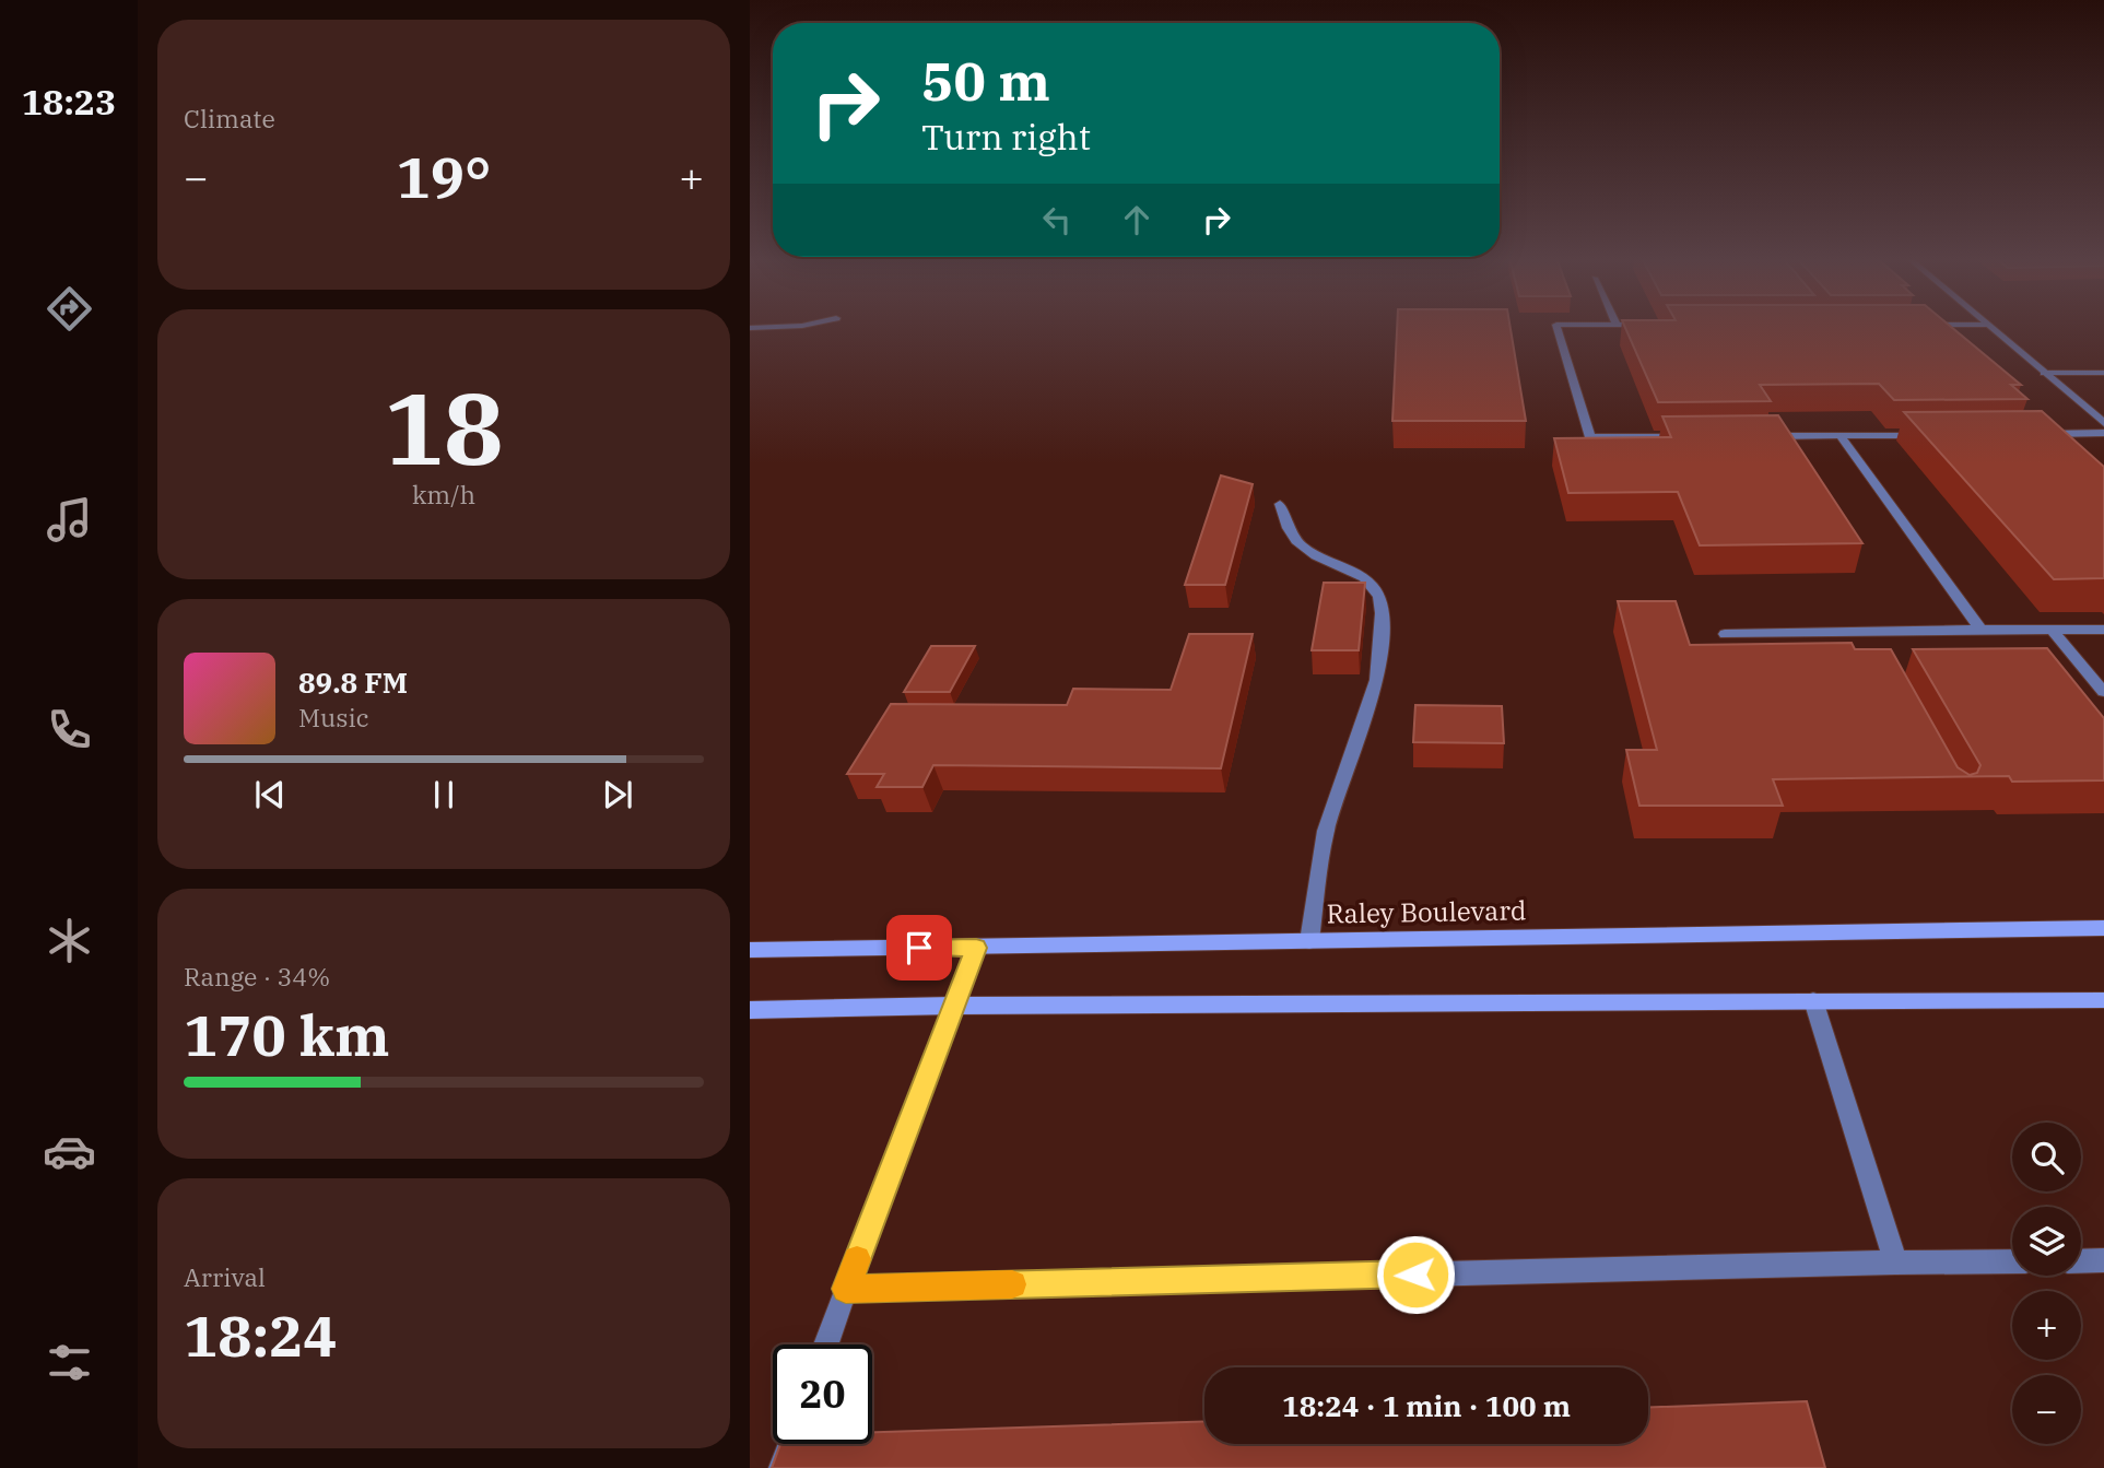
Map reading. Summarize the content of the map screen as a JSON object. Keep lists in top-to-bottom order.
{
  "streets": {
    "street": ["Raley Boulevard"]
  },
  "page": {
    "tabs": "18:23",
    "tile": [
      "Climate",
      ["18", "km/h"],
      ["Range · 34%", "170 km"],
      ["Arrival", "18:24"]
    ],
    "turn": ["50 m", "Turn right"],
    "heat": ["−", "19°", "+"],
    "song": ["89.8 FM", "Music"],
    "map_buttons": ["+", "−"],
    "limit": "20",
    "trip": "18:24 · 1 min · 100 m"
  }
}
